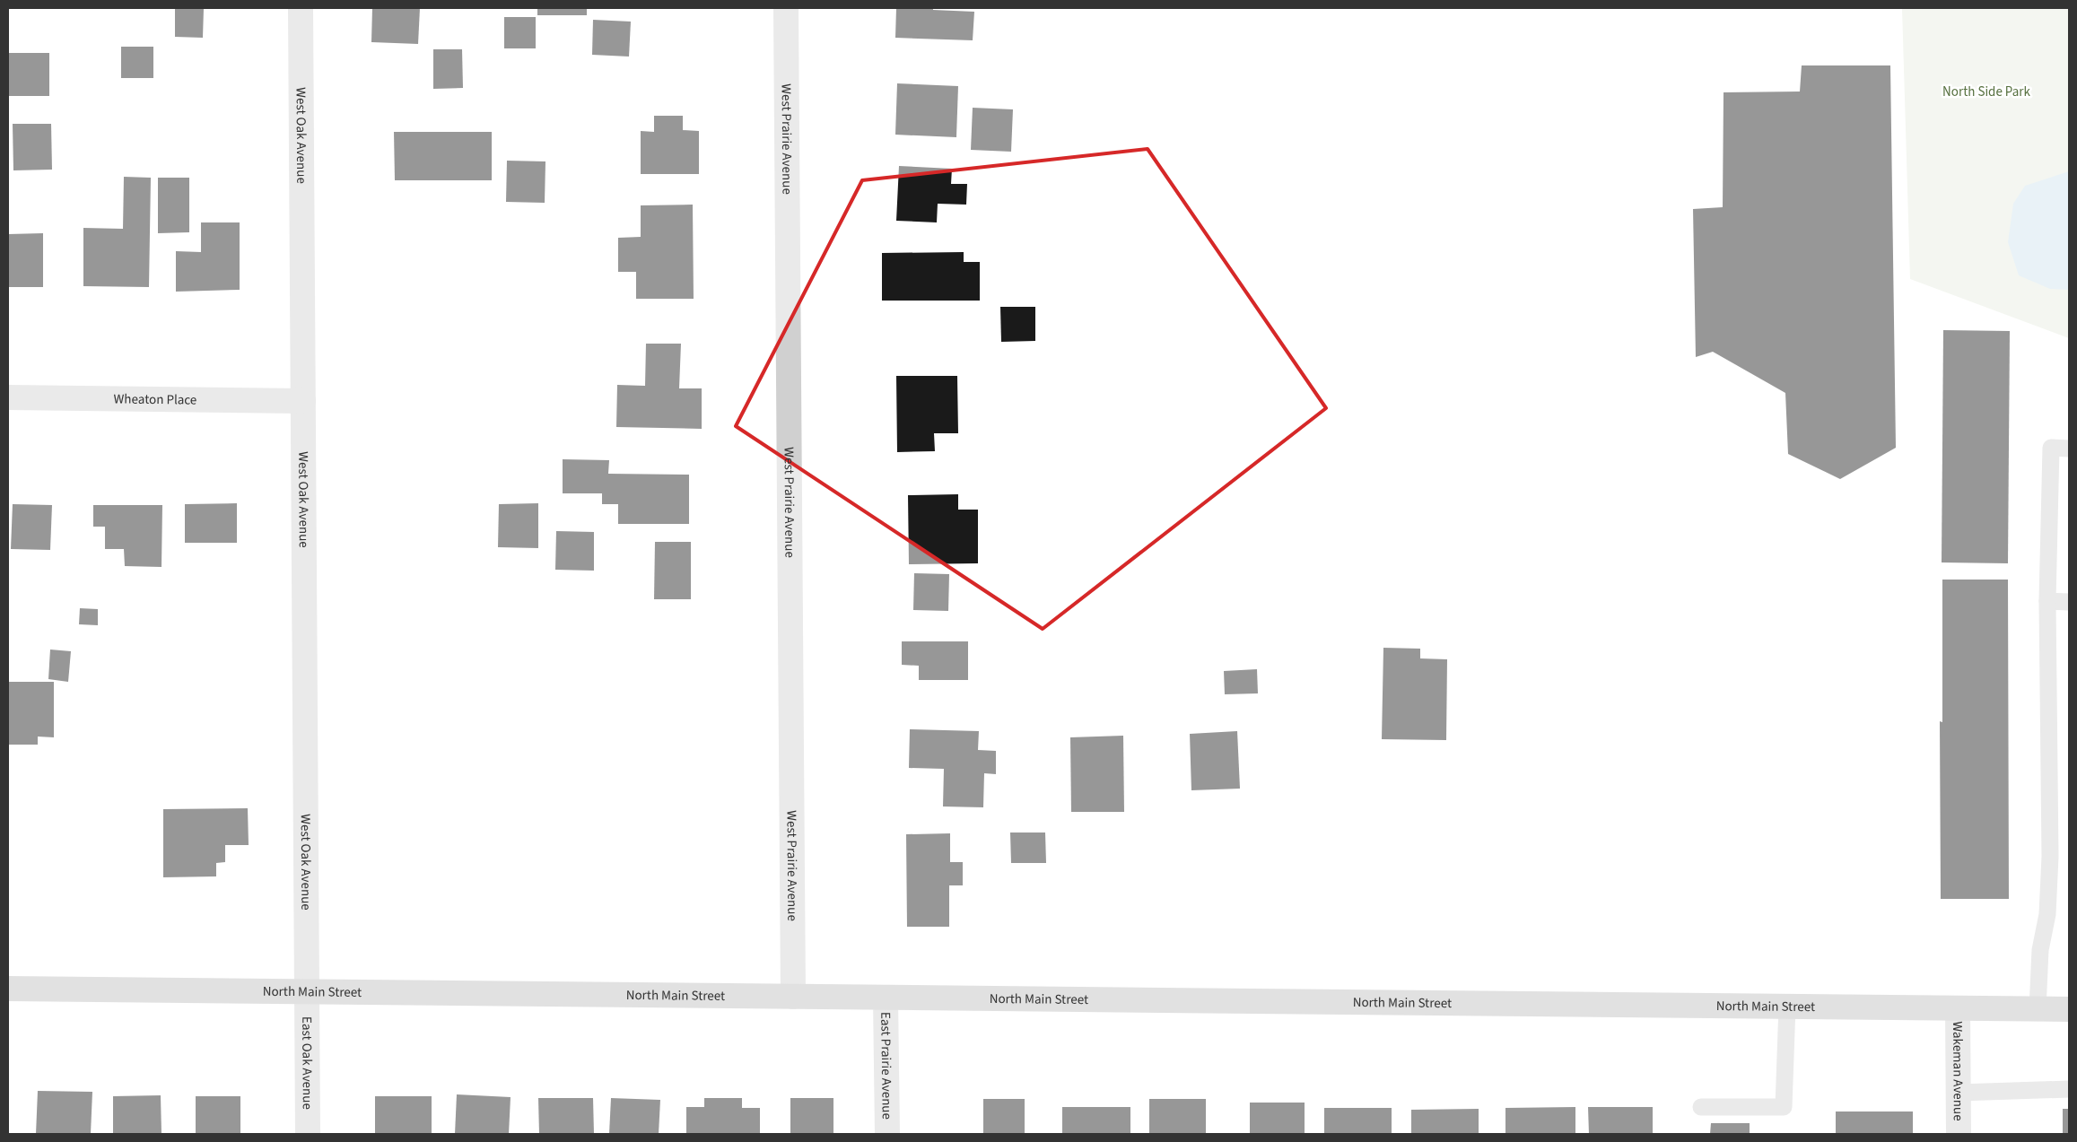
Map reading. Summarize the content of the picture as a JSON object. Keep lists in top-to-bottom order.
{
  "streets": {
    "street": [
      "West Oak Avenue",
      "West Prairie Avenue",
      "Wheaton Place",
      "North Main Street",
      "East Oak Avenue",
      "East Prairie Avenue",
      "Wakeman Avenue"
    ]
  },
  "crossings": [
    ["West Oak Avenue", "Wheaton Place"],
    ["West Oak Avenue", "North Main Street"],
    ["West Oak Avenue", "East Oak Avenue"],
    ["West Prairie Avenue", "North Main Street"],
    ["North Main Street", "East Oak Avenue"],
    ["North Main Street", "East Prairie Avenue"],
    ["North Main Street", "Wakeman Avenue"]
  ],
  "parks": ["North Side Park"]
}
